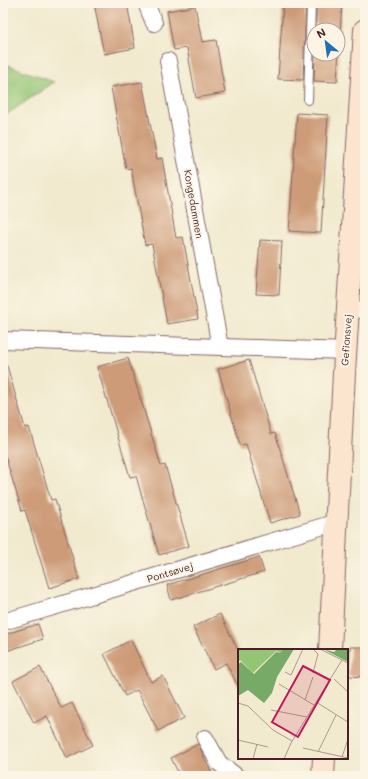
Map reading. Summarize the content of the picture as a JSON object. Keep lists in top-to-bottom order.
{
  "streets": {
    "main road": ["Gefionsvej"],
    "street": ["Kongedammen", "Pontsøvej"]
  },
  "crossings": [
    ["Gefionsvej", "Pontsøvej"]
  ],
  "north": "top left"
}
